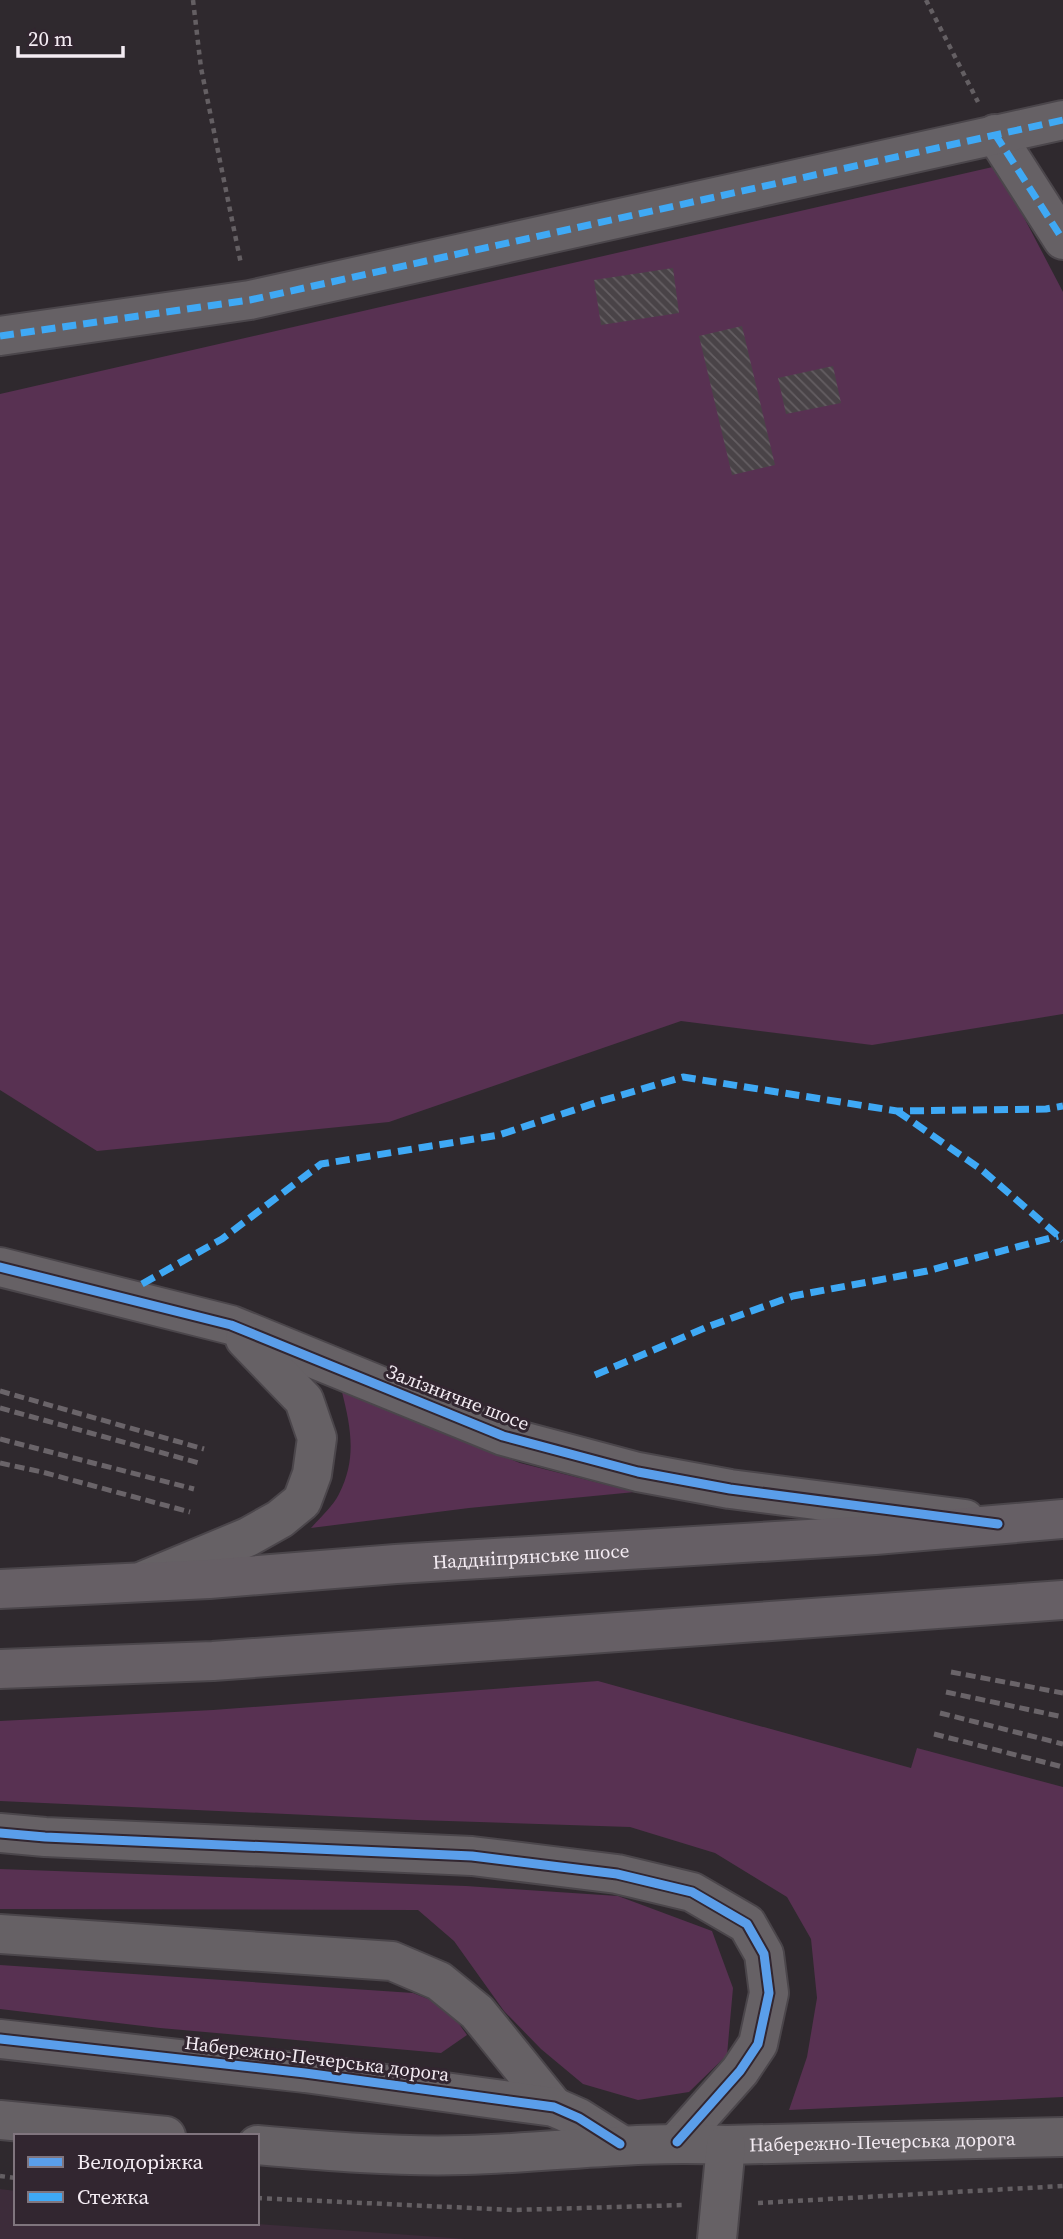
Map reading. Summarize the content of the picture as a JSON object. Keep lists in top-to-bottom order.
{
  "streets": {
    "main road": ["Наддніпрянське шосе"],
    "street": ["Залізничне шосе", "Набережно-Печерська дорога"]
  },
  "crossings": [
    ["Залізничне шосе", "Наддніпрянське шосе"]
  ],
  "legend": ["Велодоріжка", "Стежка"],
  "scale_bar": "20 m"
}
